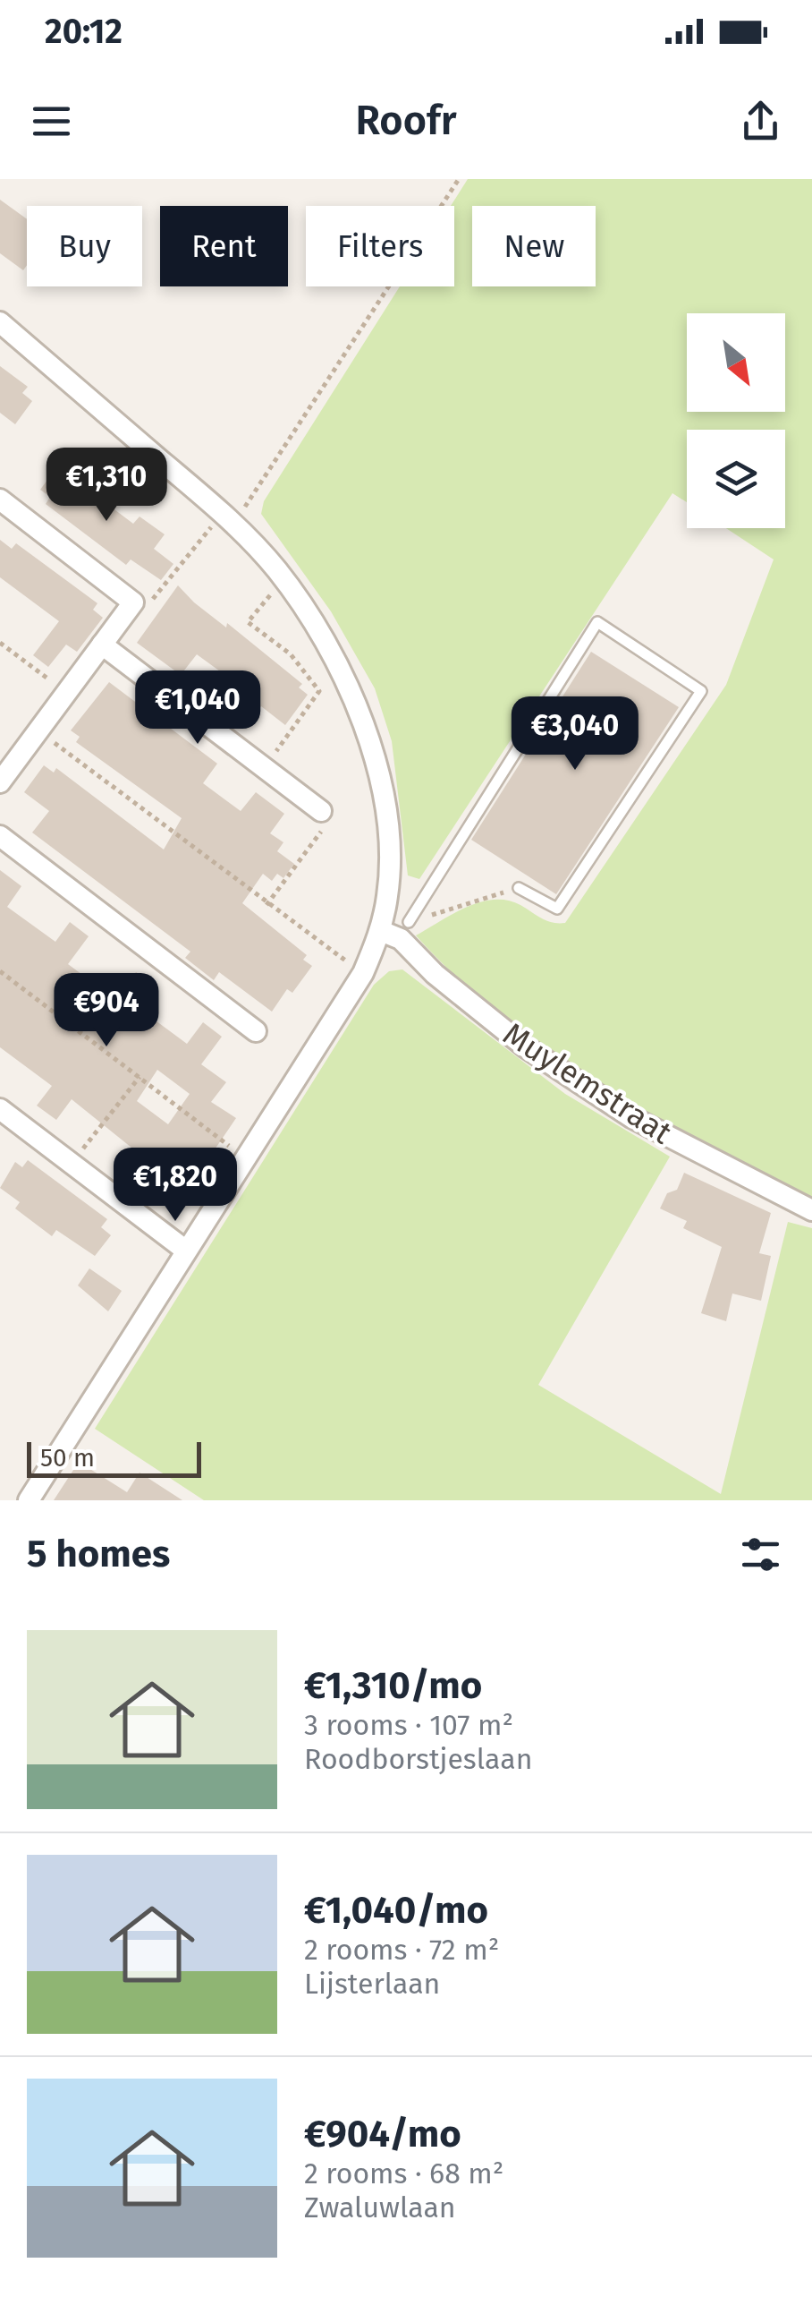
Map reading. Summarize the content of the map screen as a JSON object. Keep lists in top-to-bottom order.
{
  "streets": {
    "street": ["Muylemstraat"]
  },
  "scale_bar": "50 m",
  "north": "bottom right",
  "page": {
    "status": "20:12",
    "header": "Roofr",
    "chip": [
      "Buy",
      "Rent",
      "Filters",
      "New"
    ],
    "price": [
      "€1,310",
      "€1,040",
      "€3,040",
      "€904",
      "€1,820"
    ],
    "scale": "50 m",
    "heading": "5 homes",
    "list": [
      {
        "name": "€1,310/mo",
        "note": "3 rooms · 107 m² · Roodborstjeslaan"
      },
      {
        "name": "€1,040/mo",
        "note": "2 rooms · 72 m² · Lijsterlaan"
      },
      {
        "name": "€904/mo",
        "note": "2 rooms · 68 m² · Zwaluwlaan"
      }
    ]
  }
}
